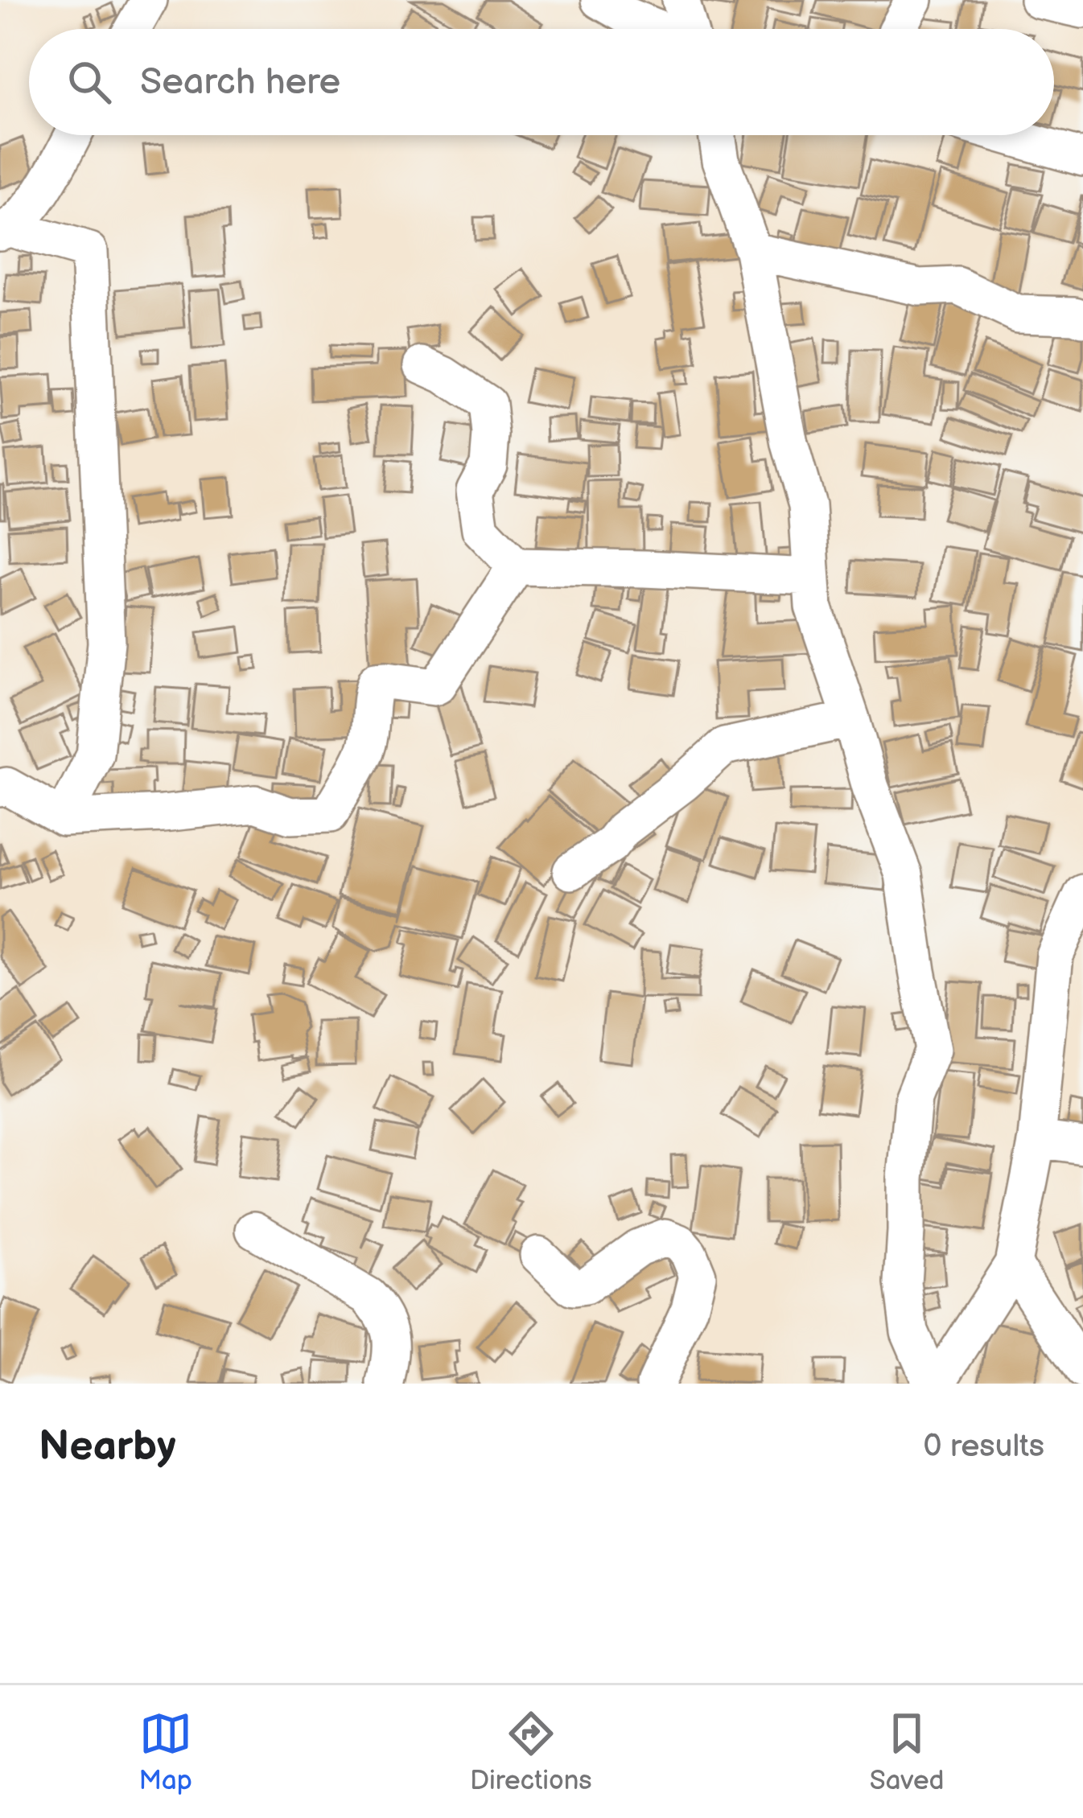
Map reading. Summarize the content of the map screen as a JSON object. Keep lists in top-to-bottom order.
{
  "page": {
    "search": "Search here",
    "heading": ["Nearby", "0 results"],
    "nav": ["Map", "Directions", "Saved"]
  }
}
